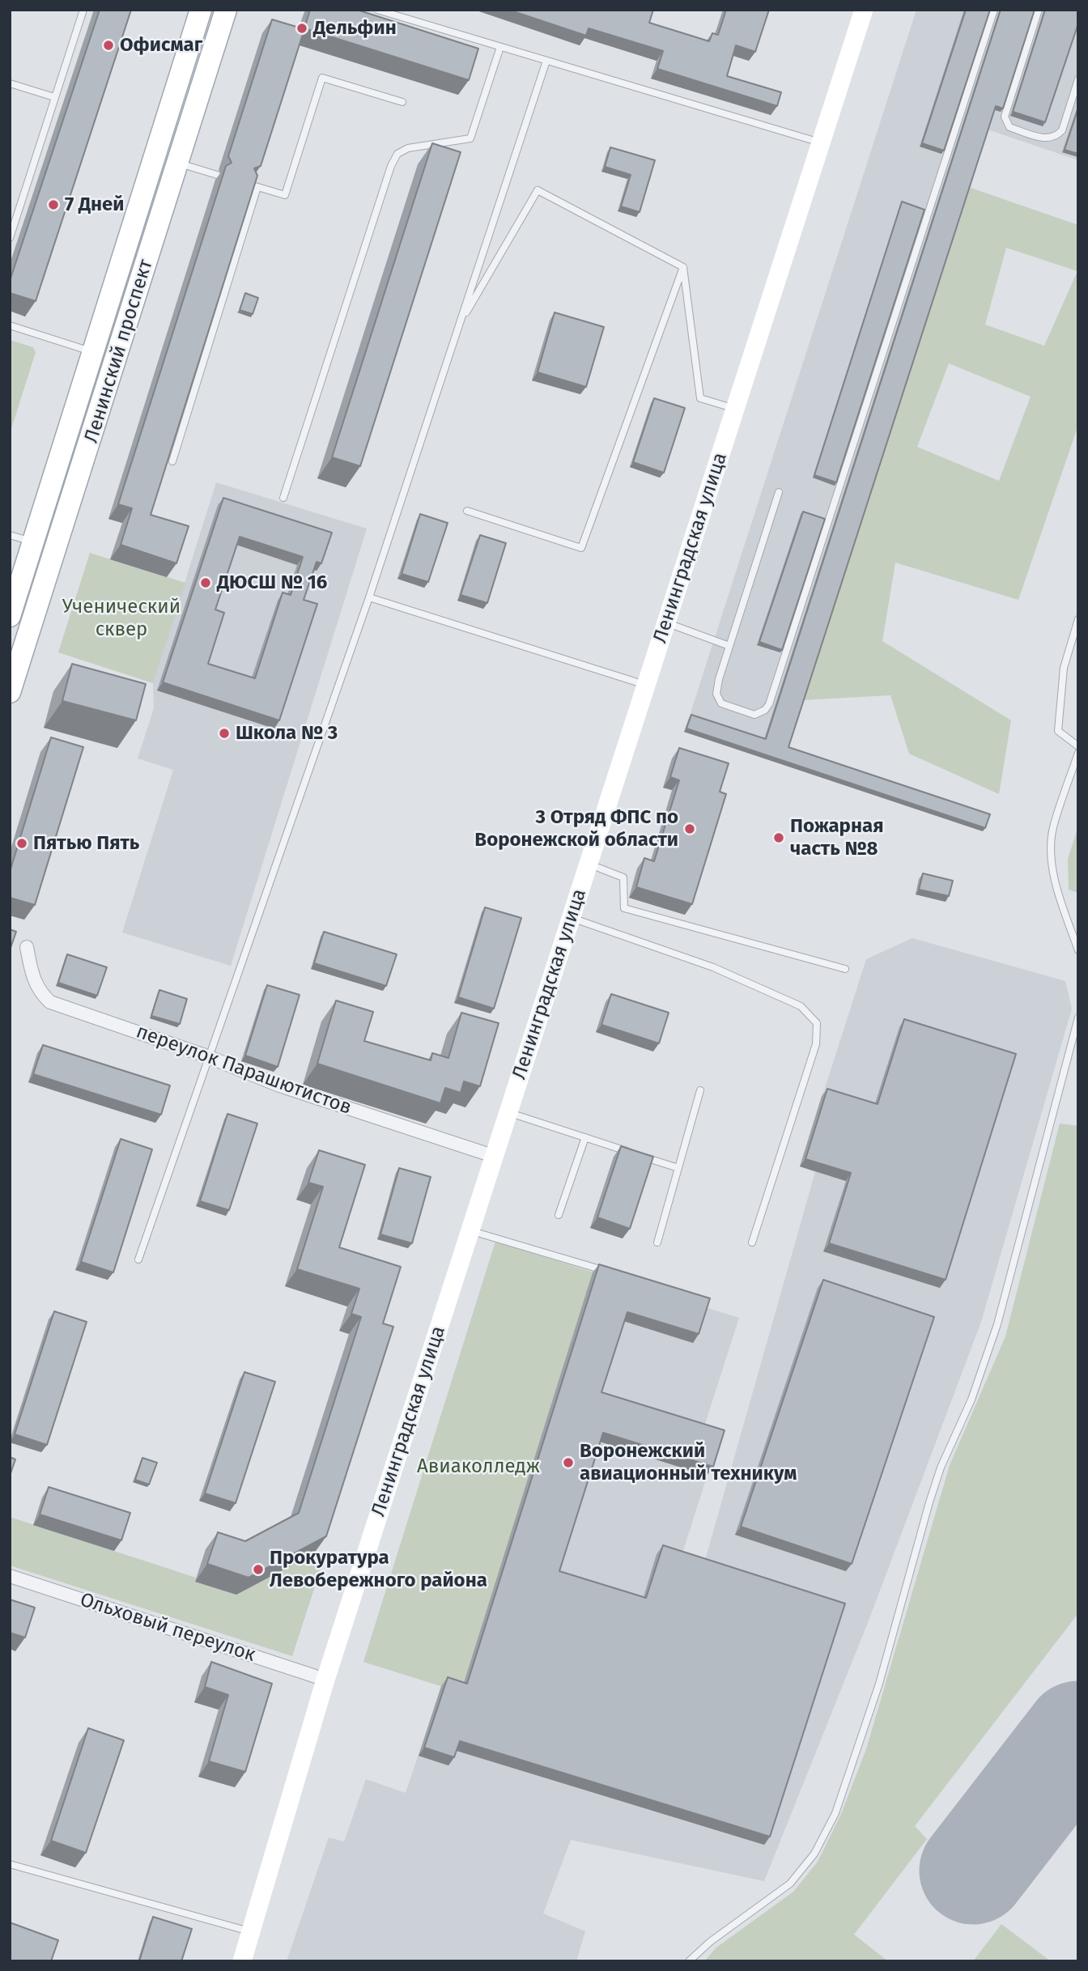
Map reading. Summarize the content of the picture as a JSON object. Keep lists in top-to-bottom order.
{
  "streets": {
    "main road": ["Ленинский проспект", "Ленинградская улица"],
    "street": ["переулок Парашютистов", "Ольховый переулок"]
  },
  "crossings": [
    ["Ленинградская улица", "переулок Парашютистов"],
    ["Ленинградская улица", "Ольховый переулок"]
  ],
  "parks": ["Ученический сквер", "Авиаколледж"],
  "places": [
    "Дельфин",
    "Офисмаг",
    "7 Дней",
    "ДЮСШ № 16",
    "Школа № 3",
    "3 Отряд ФПС по Воронежской области",
    "Пожарная часть №8",
    "Пятью Пять",
    "Воронежский авиационный техникум",
    "Прокуратура Левобережного района"
  ]
}
